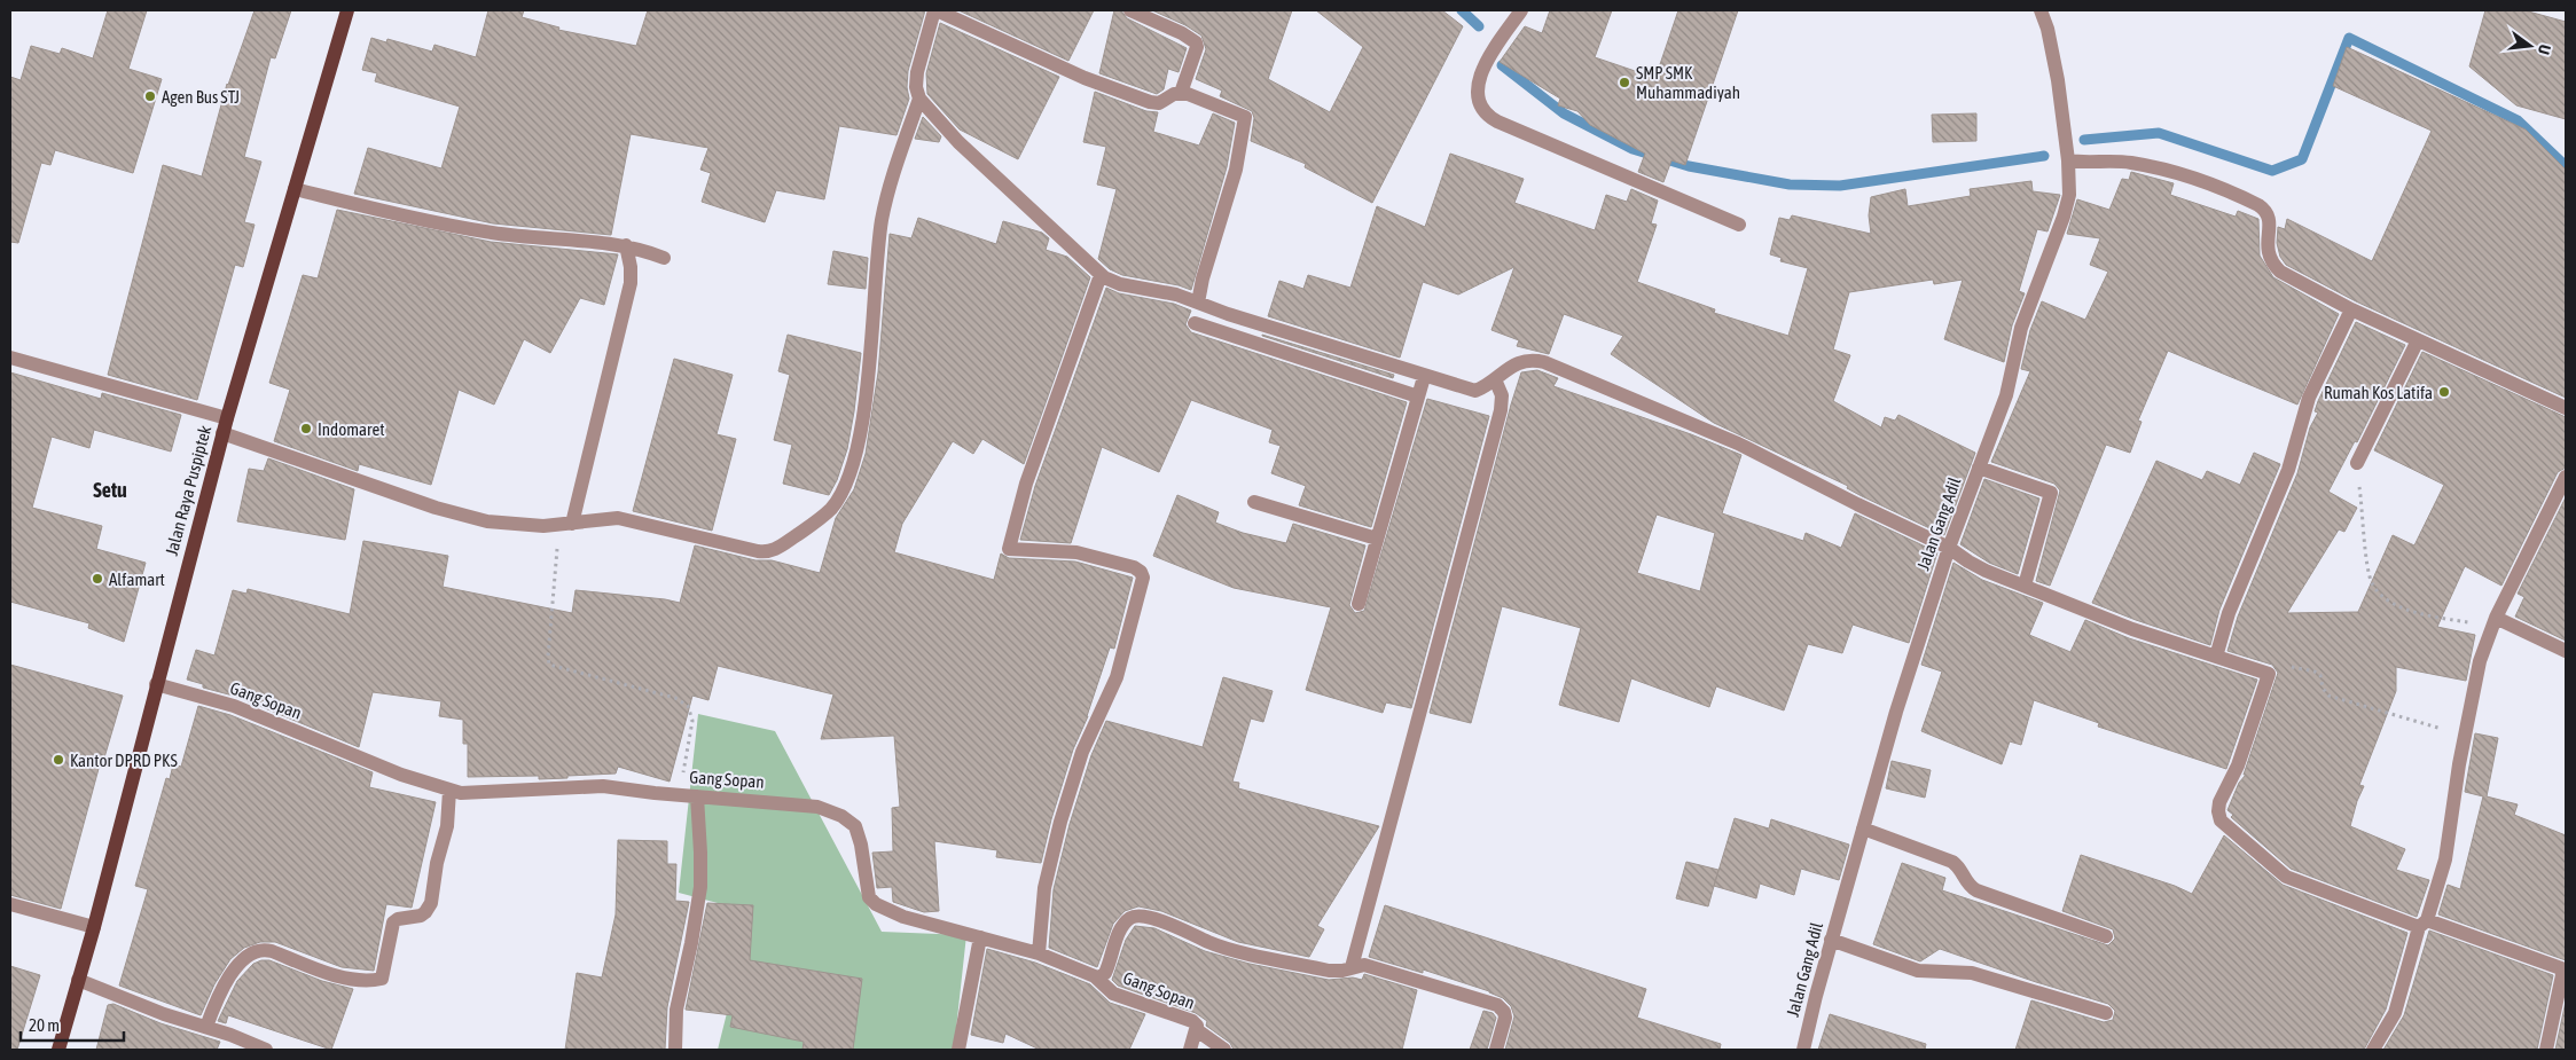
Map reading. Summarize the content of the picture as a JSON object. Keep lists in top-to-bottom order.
{
  "streets": {
    "main road": ["Jalan Raya Puspiptek"],
    "street": ["Jalan Gang Adil", "Gang Sopan"]
  },
  "crossings": [
    ["Jalan Raya Puspiptek", "Gang Sopan"]
  ],
  "districts": ["Setu"],
  "places": [
    "SMP SMK Muhammadiyah",
    "Agen Bus STJ",
    "Rumah Kos Latifa",
    "Indomaret",
    "Alfamart",
    "Kantor DPRD PKS"
  ],
  "scale_bar": "20 m",
  "north": "right"
}
